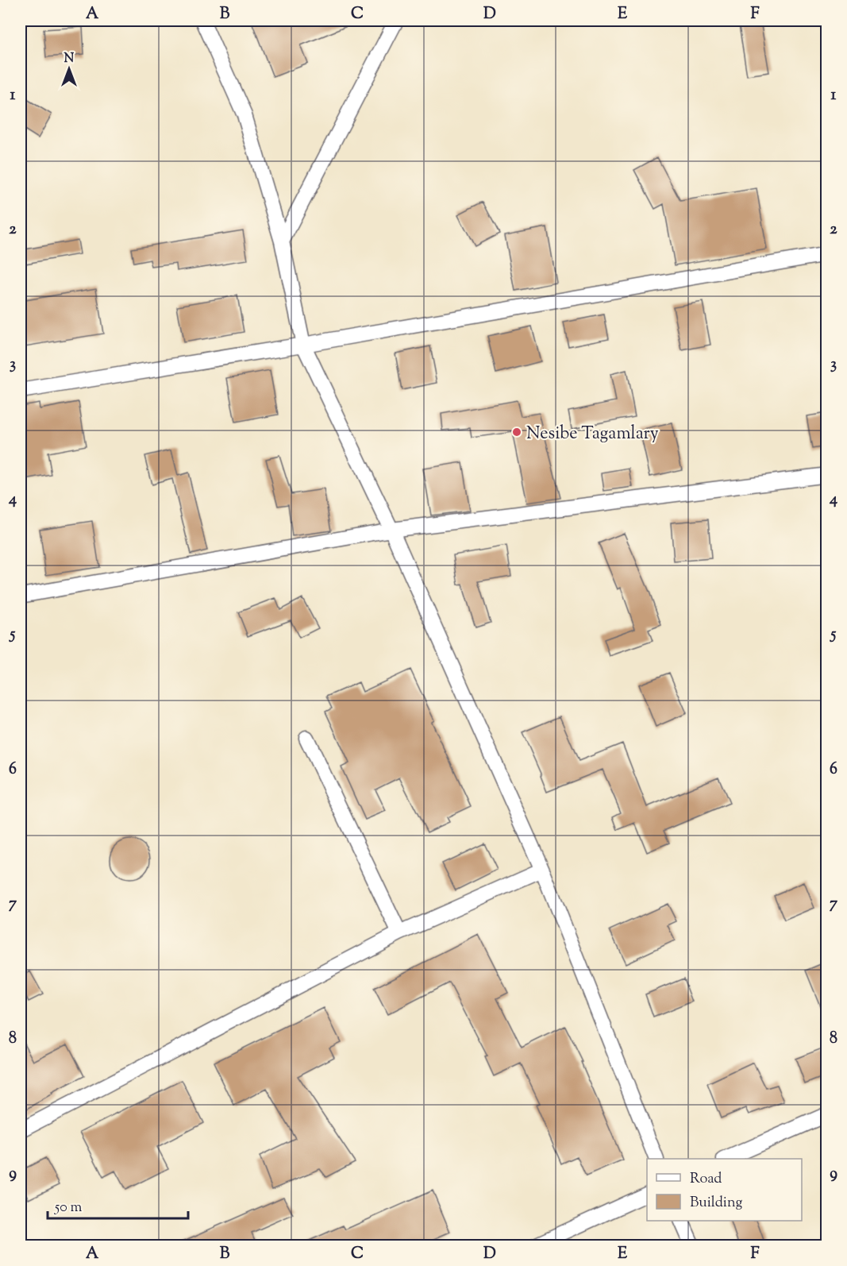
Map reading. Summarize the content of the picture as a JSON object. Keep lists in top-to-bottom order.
{
  "places": ["Nesibe Tagamlary"],
  "legend": ["Road", "Building"],
  "scale_bar": "50 m",
  "north": "top",
  "grid": {
    "columns": [
      "A",
      "B",
      "C",
      "D",
      "E",
      "F"
    ],
    "rows": [
      "1",
      "2",
      "3",
      "4",
      "5",
      "6",
      "7",
      "8",
      "9"
    ]
  }
}
